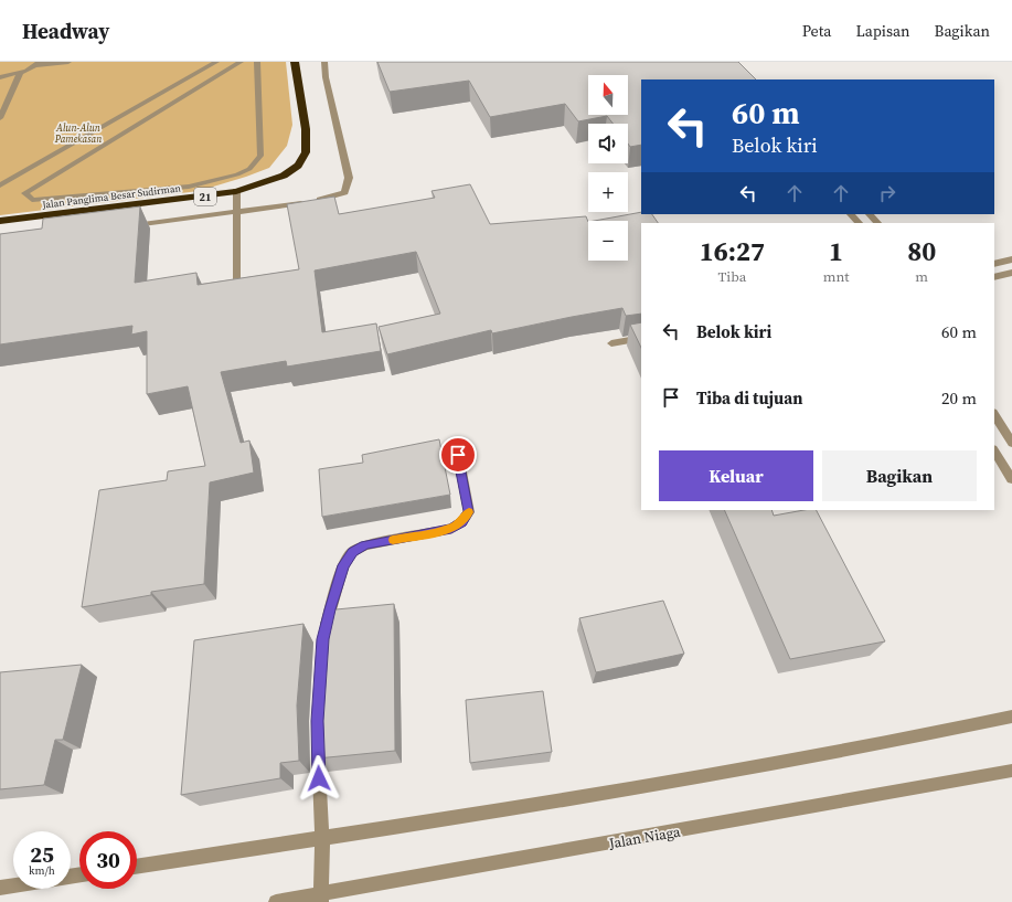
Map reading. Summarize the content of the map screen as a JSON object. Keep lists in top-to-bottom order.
{
  "streets": {
    "highway": ["Jalan Panglima Besar Sudirman", "21"],
    "street": ["Jalan Niaga"]
  },
  "parks": ["Alun-Alun Pamekasan"],
  "north": "top",
  "page": {
    "header": "Headway",
    "nav": ["Peta", "Lapisan", "Bagikan"],
    "map_buttons": ["+", "−"],
    "turn": ["60 m", "Belok kiri"],
    "eta": [
      "16:27",
      "Tiba",
      "1",
      "mnt",
      "80",
      "m"
    ],
    "list": [
      {
        "name": "Belok kiri",
        "value": "60 m"
      },
      {
        "name": "Tiba di tujuan",
        "value": "20 m"
      }
    ],
    "buttons": ["Keluar", "Bagikan"],
    "speed": "25 km/h",
    "limit": "30"
  }
}
